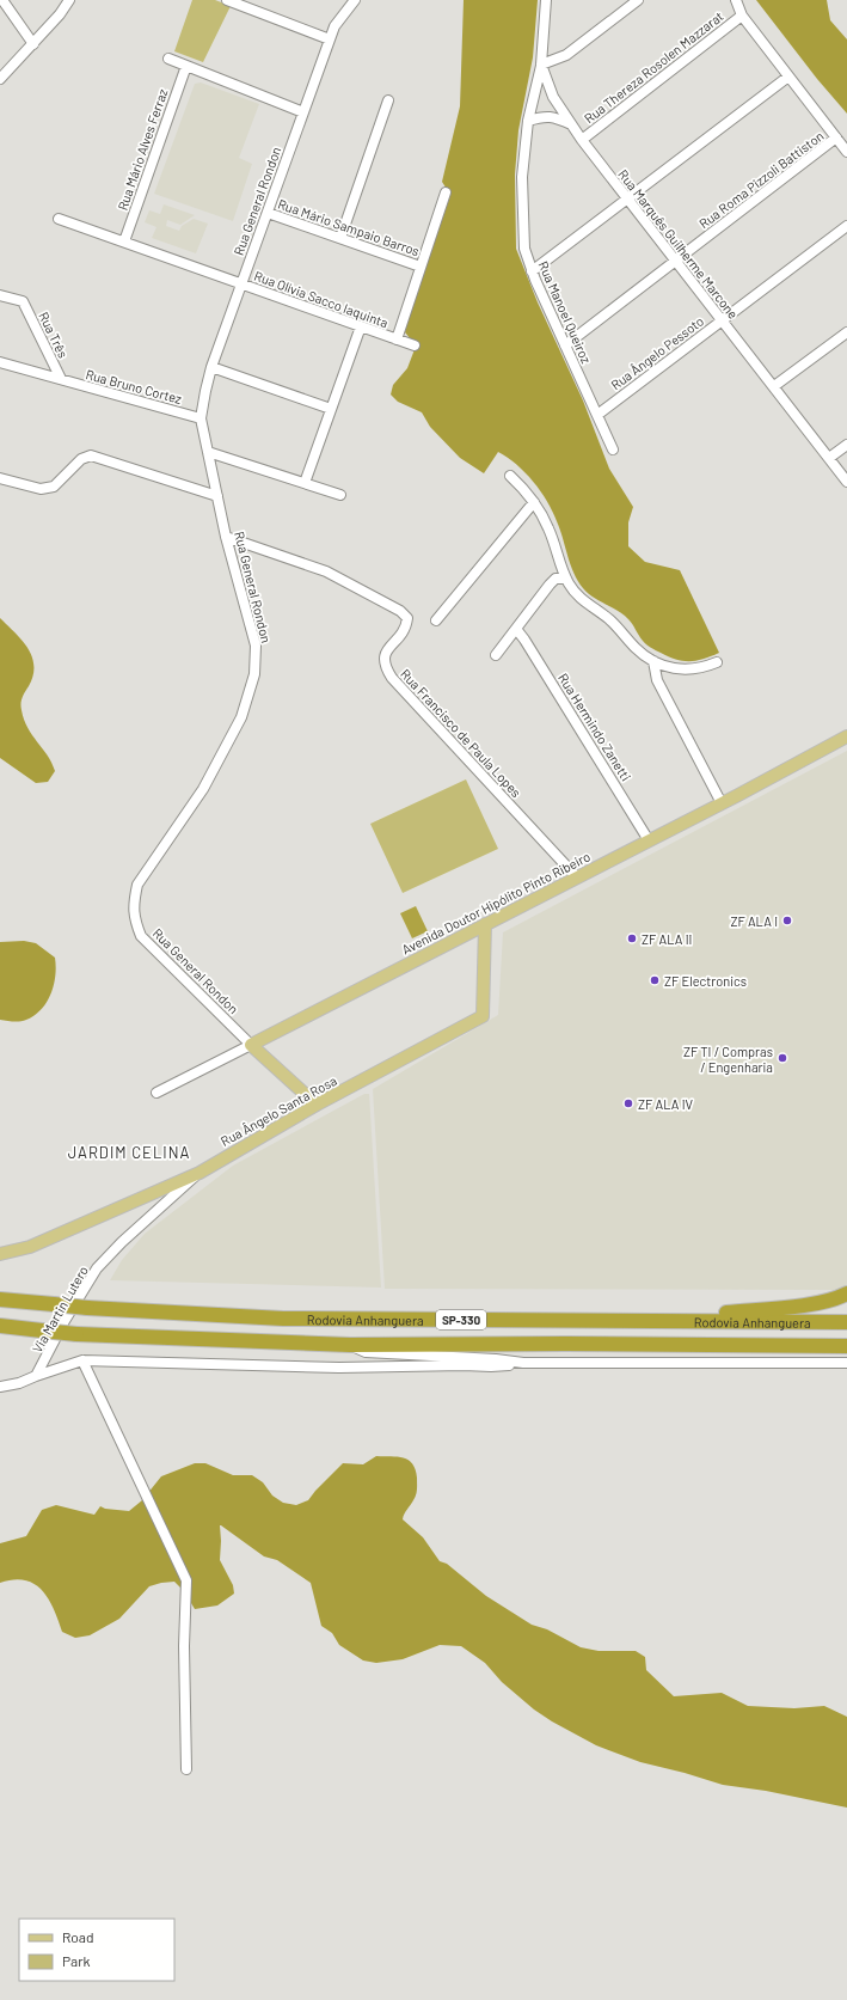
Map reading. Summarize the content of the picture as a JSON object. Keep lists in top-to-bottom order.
{
  "streets": {
    "highway": ["Rodovia Anhanguera", "SP-330"],
    "main road": ["Rua General Rondon", "Avenida Doutor Hipólito Pinto Ribeiro", "Rua Ângelo Santa Rosa"],
    "street": [
      "Rua Thereza Rosolen Mazzarat",
      "Rua Mário Alves Ferraz",
      "Rua Roma Pizzoli Battiston",
      "Rua Mário Sampaio Barros",
      "Rua Marquês Guilherme Marcone",
      "Rua Olívia Sacco Iaquinta",
      "Rua Manoel Queiroz",
      "Rua Três",
      "Rua Ângelo Pessoto",
      "Rua Bruno Cortez",
      "Rua Hermindo Zanetti",
      "Rua Francisco de Paula Lopes",
      "Via Martin Lutero"
    ]
  },
  "crossings": [
    ["Rua Thereza Rosolen Mazzarat", "Rua Marquês Guilherme Marcone"],
    ["Rua Mário Alves Ferraz", "Rua Olívia Sacco Iaquinta"],
    ["Rua Roma Pizzoli Battiston", "Rua Marquês Guilherme Marcone"],
    ["Rua Roma Pizzoli Battiston", "Rua Manoel Queiroz"],
    ["Rua General Rondon", "Rua Mário Sampaio Barros"],
    ["Rua General Rondon", "Rua Olívia Sacco Iaquinta"],
    ["Rua General Rondon", "Rua Bruno Cortez"],
    ["Rua General Rondon", "Rua Francisco de Paula Lopes"],
    ["Rua General Rondon", "Avenida Doutor Hipólito Pinto Ribeiro"],
    ["Rua General Rondon", "Rua Ângelo Santa Rosa"],
    ["Rua Marquês Guilherme Marcone", "Rua Manoel Queiroz"],
    ["Rua Marquês Guilherme Marcone", "Rua Ângelo Pessoto"],
    ["Rua Manoel Queiroz", "Rua Ângelo Pessoto"],
    ["Rua Três", "Rua Bruno Cortez"],
    ["Rua Hermindo Zanetti", "Avenida Doutor Hipólito Pinto Ribeiro"],
    ["Rua Francisco de Paula Lopes", "Avenida Doutor Hipólito Pinto Ribeiro"],
    ["Avenida Doutor Hipólito Pinto Ribeiro", "Rua Ângelo Santa Rosa"],
    ["Rua Ângelo Santa Rosa", "Via Martin Lutero"]
  ],
  "districts": ["JARDIM CELINA"],
  "places": [
    "ZF ALA I",
    "ZF ALA II",
    "ZF Electronics",
    "ZF TI / Compras / Engenharia",
    "ZF ALA IV"
  ],
  "legend": ["Road", "Park"]
}
